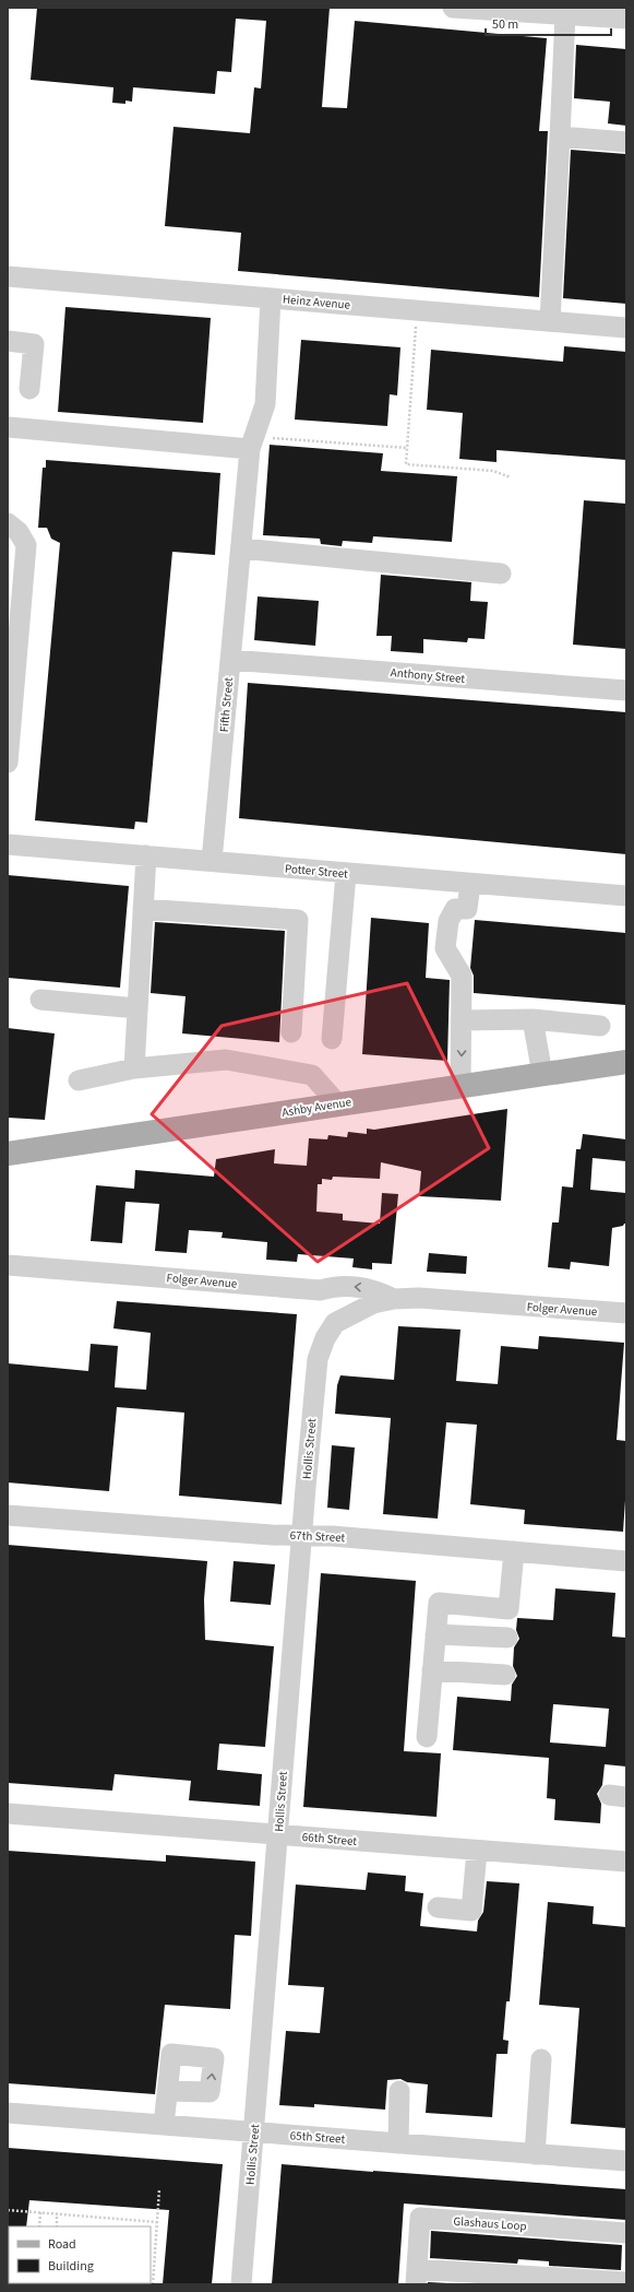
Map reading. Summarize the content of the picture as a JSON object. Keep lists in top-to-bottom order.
{
  "streets": {
    "main road": ["Ashby Avenue"],
    "street": [
      "Heinz Avenue",
      "Anthony Street",
      "Fifth Street",
      "Potter Street",
      "Folger Avenue",
      "Hollis Street",
      "67th Street",
      "66th Street",
      "65th Street",
      "Glashaus Loop"
    ]
  },
  "crossings": [
    ["Heinz Avenue", "Fifth Street"],
    ["Anthony Street", "Fifth Street"],
    ["Fifth Street", "Potter Street"],
    ["Folger Avenue", "Hollis Street"],
    ["Hollis Street", "67th Street"],
    ["Hollis Street", "66th Street"],
    ["Hollis Street", "65th Street"]
  ],
  "legend": ["Road", "Building"],
  "scale_bar": "50 m"
}
